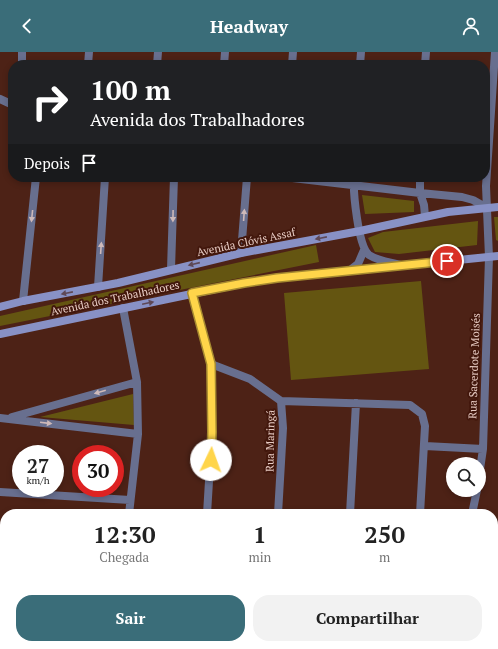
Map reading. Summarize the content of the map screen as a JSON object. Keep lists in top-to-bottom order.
{
  "streets": {
    "street": [
      "Avenida Clóvis Assaf",
      "Avenida dos Trabalhadores",
      "Rua Sacerdote Moisés",
      "Rua Maringá"
    ]
  },
  "crossings": [
    ["Avenida Clóvis Assaf", "Rua Sacerdote Moisés"],
    ["Avenida dos Trabalhadores", "Rua Sacerdote Moisés"]
  ],
  "one_way": ["Avenida Clóvis Assaf"],
  "page": {
    "header": "Headway",
    "turn": ["100 m", "Avenida dos Trabalhadores"],
    "then": "Depois",
    "speed": "27 km/h",
    "limit": "30",
    "eta": [
      "12:30",
      "Chegada",
      "1",
      "min",
      "250",
      "m"
    ],
    "buttons": ["Sair", "Compartilhar"]
  }
}
